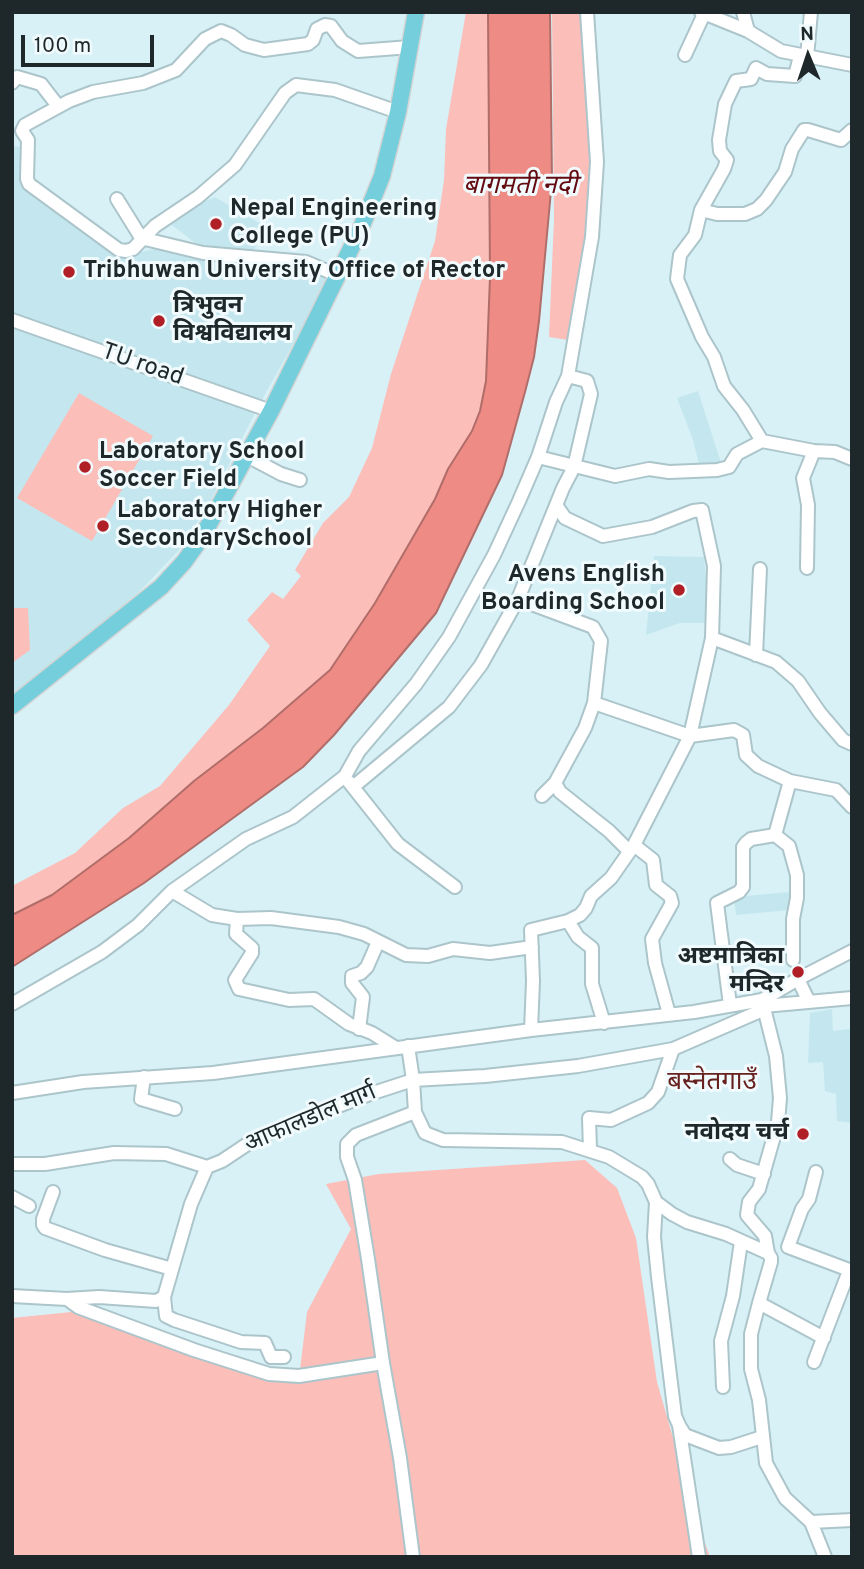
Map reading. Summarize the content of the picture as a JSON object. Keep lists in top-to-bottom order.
{
  "streets": {
    "street": ["TU road", "आफालडोल मार्ग"]
  },
  "districts": ["बस्नेतगाउँ"],
  "water": ["बागमती नदी"],
  "places": [
    "Nepal Engineering College (PU)",
    "Tribhuwan University Office of Rector",
    "त्रिभुवन विश्वविद्यालय",
    "Laboratory School Soccer Field",
    "Laboratory Higher SecondarySchool",
    "Avens English Boarding School",
    "अष्टमात्रिका मन्दिर",
    "नवोदय चर्च"
  ],
  "scale_bar": "100 m",
  "north": "top"
}
